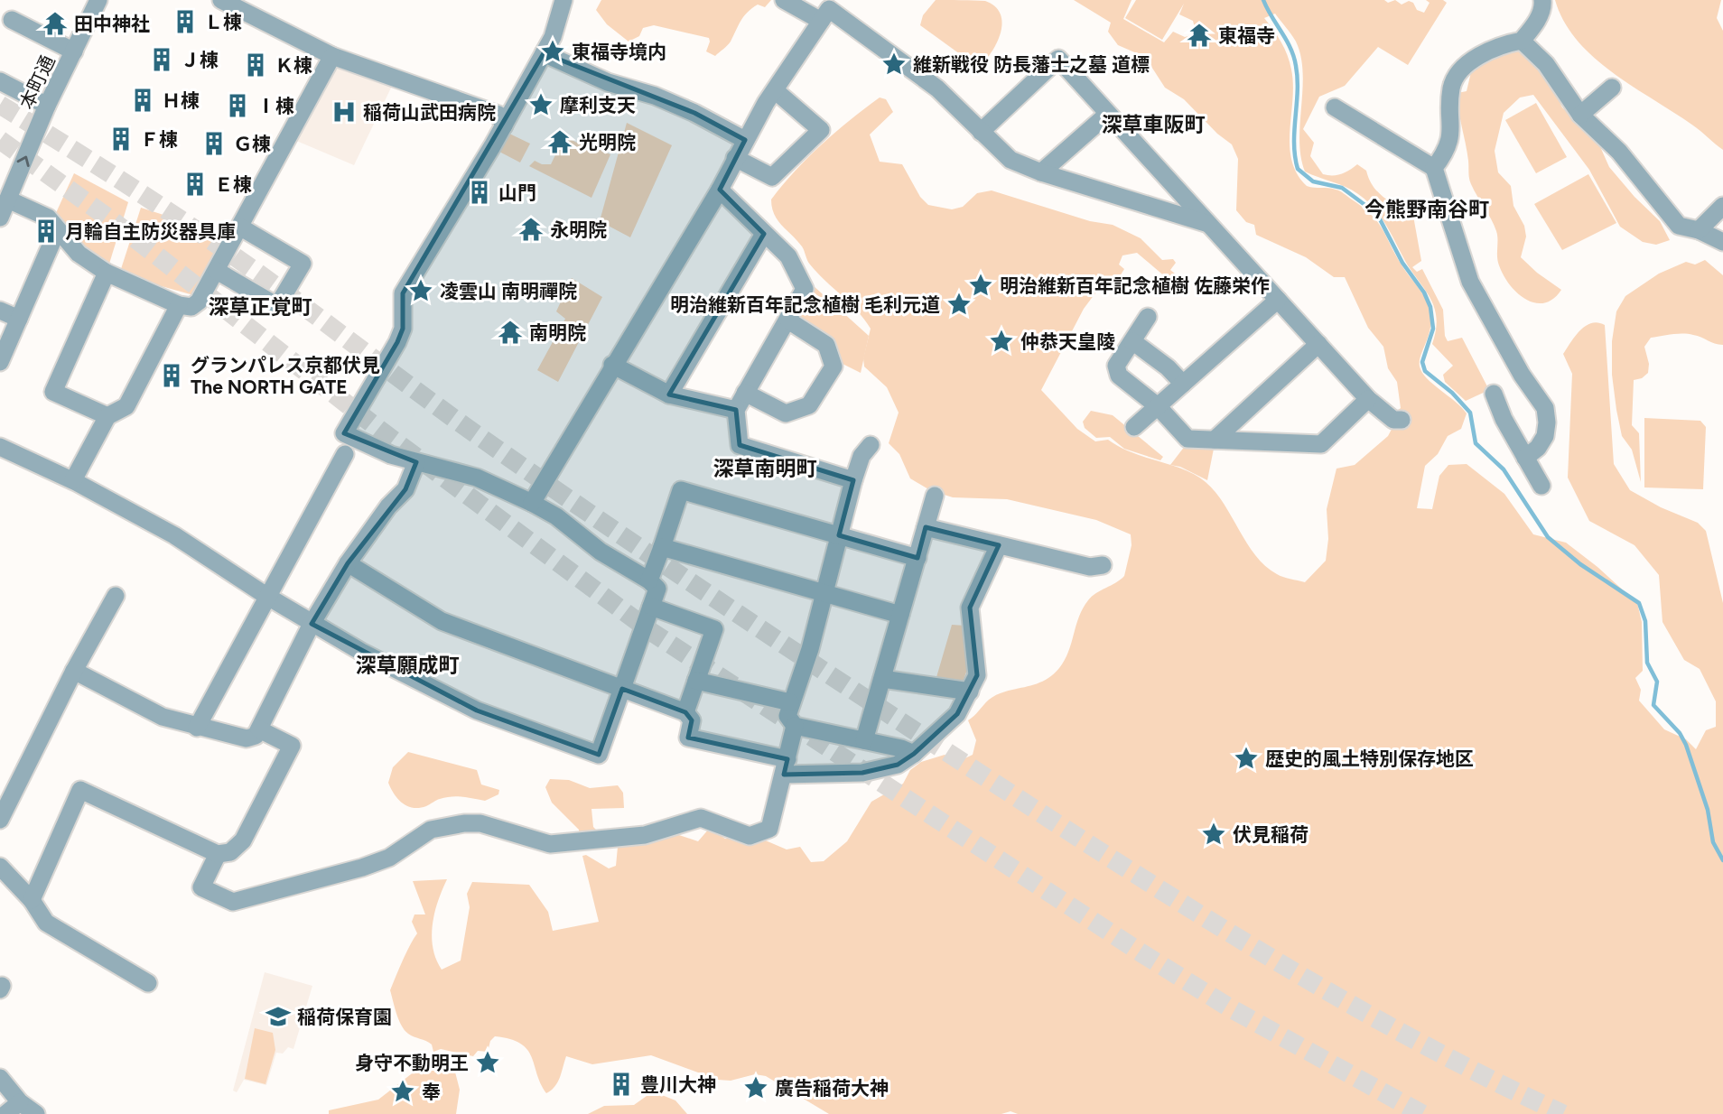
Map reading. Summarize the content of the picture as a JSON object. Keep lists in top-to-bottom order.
{
  "streets": {
    "street": ["本町通"]
  },
  "one_way": ["本町通"],
  "districts": [
    "深草車阪町",
    "今熊野南谷町",
    "深草正覚町",
    "深草南明町",
    "深草願成町"
  ],
  "places": {
    "building": [
      "Ｌ棟",
      "Ｊ棟",
      "Ｋ棟",
      "Ｈ棟",
      "Ⅰ棟",
      "Ｆ棟",
      "Ｇ棟",
      "Ｅ棟",
      "山門",
      "月輪自主防災器具庫",
      "グランパレス京都伏見 The NORTH GATE",
      "豊川大神"
    ],
    "temple": [
      "田中神社",
      "東福寺",
      "光明院",
      "永明院",
      "南明院"
    ],
    "place": [
      "東福寺境内",
      "維新戦役 防長藩士之墓 道標",
      "摩利支天",
      "明治維新百年記念植樹 佐藤栄作",
      "凌雲山 南明禪院",
      "明治維新百年記念植樹 毛利元道",
      "仲恭天皇陵",
      "歴史的風土特別保存地区",
      "伏見稲荷",
      "身守不動明王",
      "廣告稲荷大神",
      "奉"
    ],
    "hospital": ["稲荷山武田病院"],
    "school or university": ["稲荷保育園"]
  }
}
